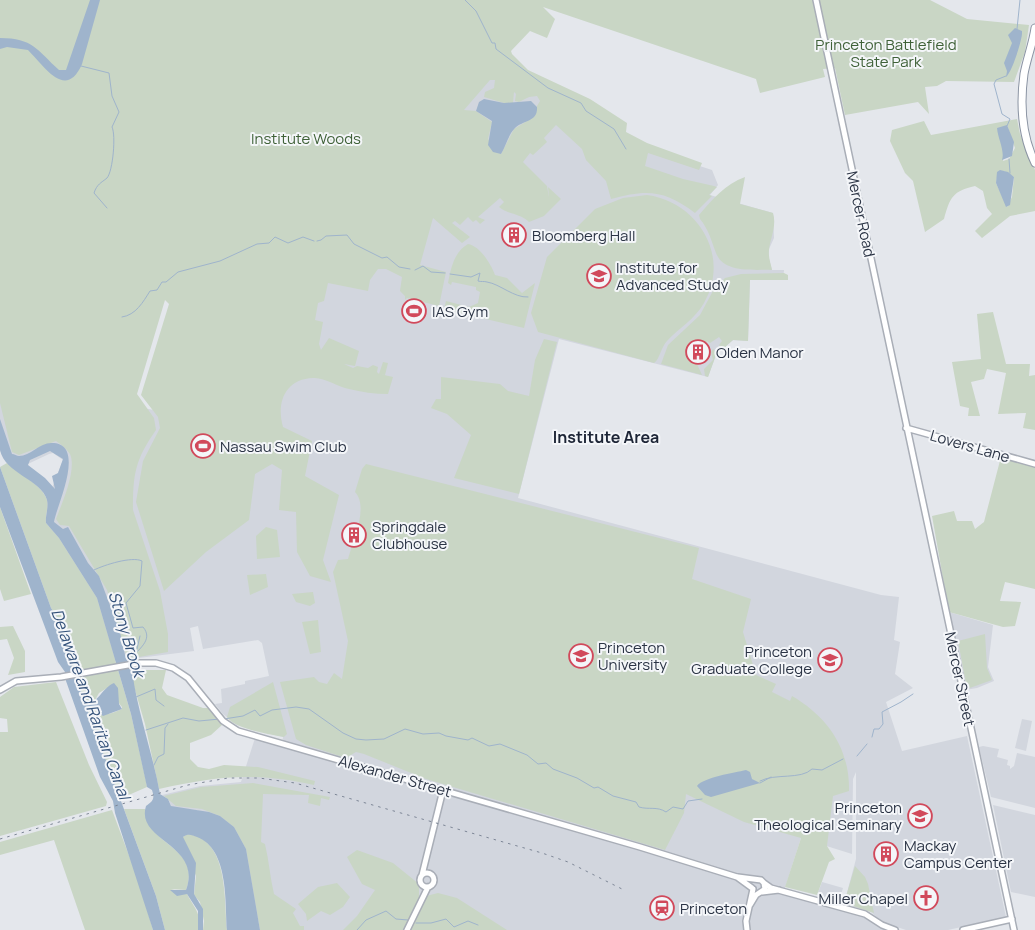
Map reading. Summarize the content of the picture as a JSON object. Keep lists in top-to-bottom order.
{
  "streets": {
    "main road": [
      "Mercer Road",
      "Lovers Lane",
      "Mercer Street",
      "Alexander Street"
    ]
  },
  "crossings": [
    ["Mercer Road", "Lovers Lane"],
    ["Mercer Road", "Mercer Street"],
    ["Lovers Lane", "Mercer Street"]
  ],
  "districts": ["Institute Area"],
  "water": ["Stony Brook", "Delaware and Raritan Canal"],
  "parks": ["Princeton Battlefield State Park", "Institute Woods"],
  "places": {
    "building": [
      "Bloomberg Hall",
      "Olden Manor",
      "Springdale Clubhouse",
      "Mackay Campus Center"
    ],
    "school or university": [
      "Institute for Advanced Study",
      "Princeton University",
      "Princeton Graduate College",
      "Princeton Theological Seminary"
    ],
    "sports": ["IAS Gym", "Nassau Swim Club"],
    "church": ["Miller Chapel"],
    "station": ["Princeton"]
  }
}
